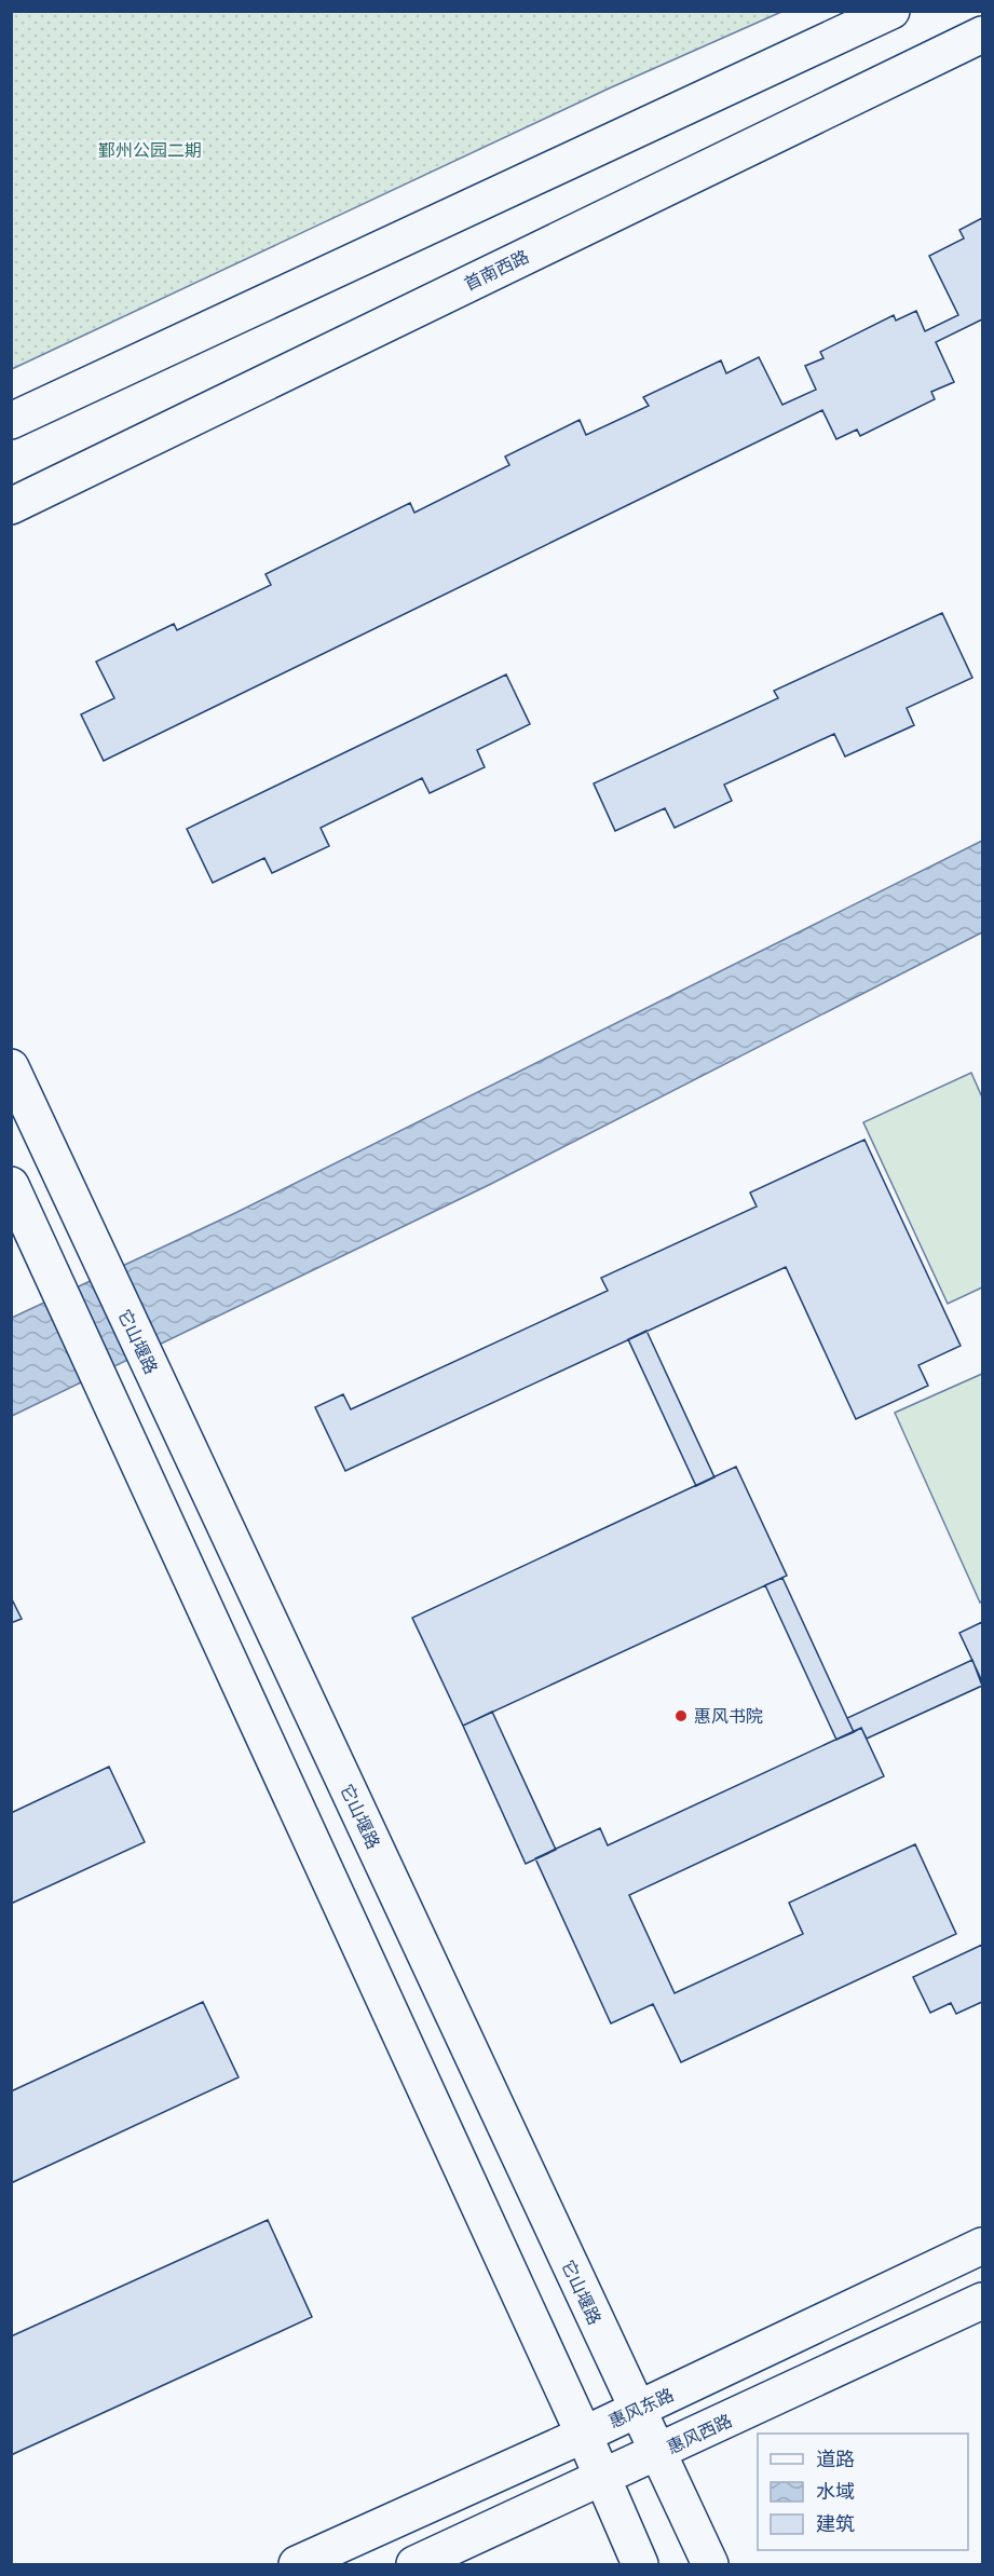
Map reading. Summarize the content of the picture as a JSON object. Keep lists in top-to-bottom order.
{
  "streets": {
    "street": [
      "首南西路",
      "它山堰路",
      "惠风东路",
      "惠风西路"
    ]
  },
  "crossings": [
    ["它山堰路", "惠风东路"],
    ["它山堰路", "惠风西路"]
  ],
  "parks": ["鄞州公园二期"],
  "places": ["惠风书院"],
  "legend": ["道路", "水域", "建筑"]
}
